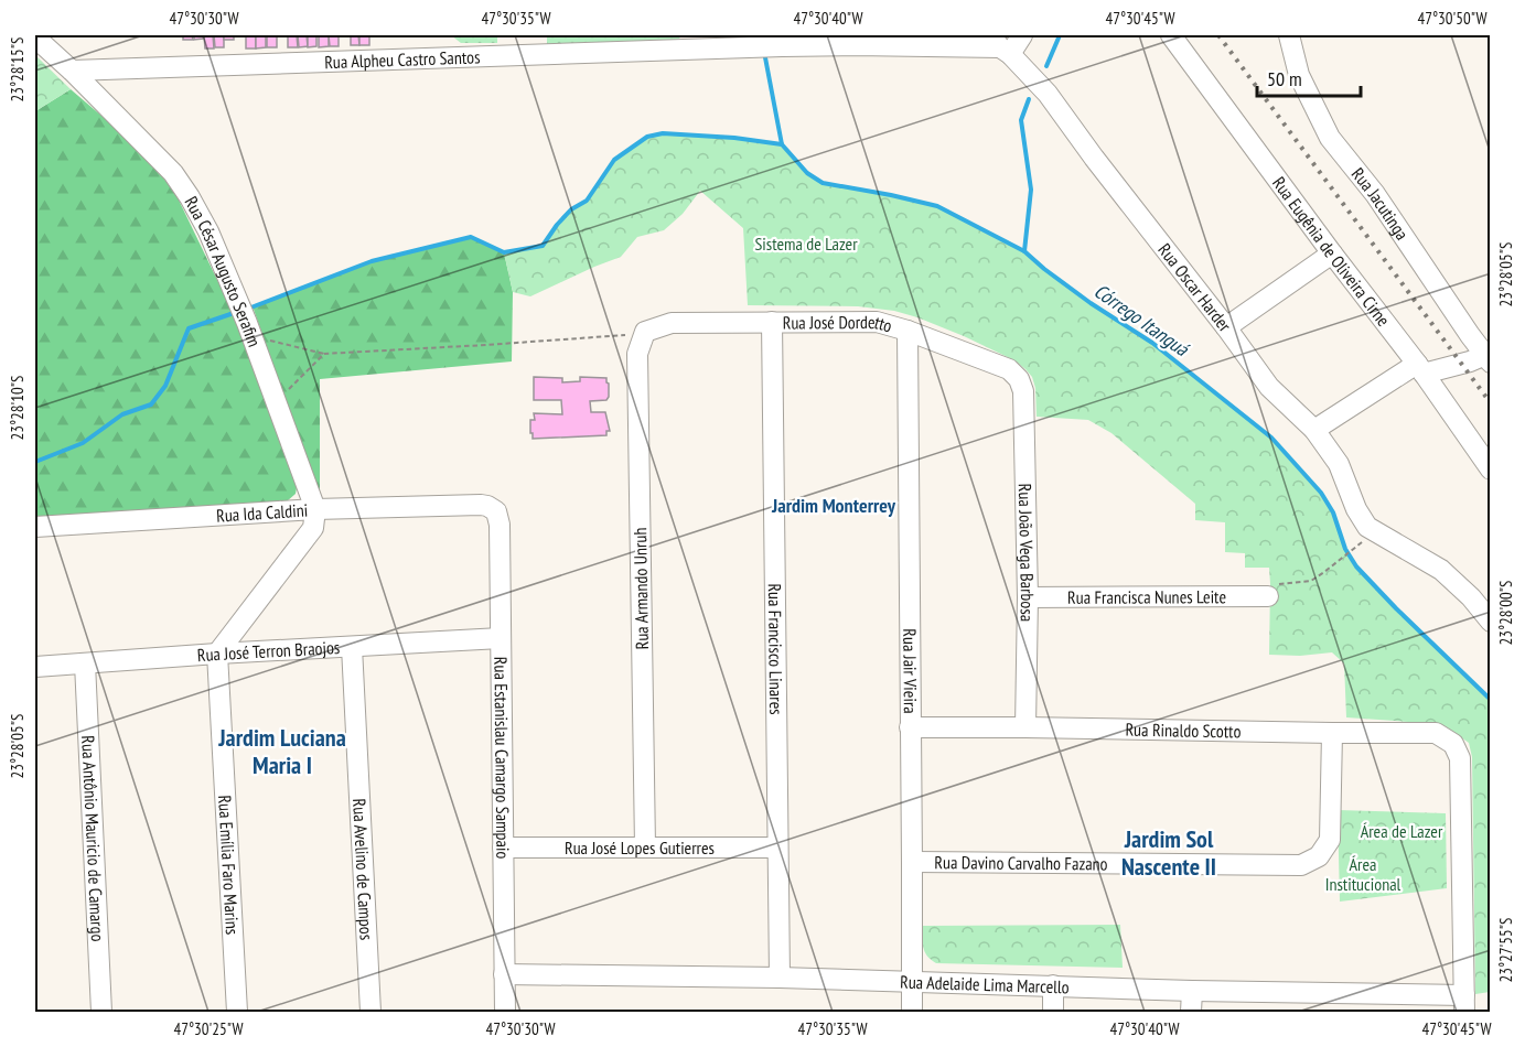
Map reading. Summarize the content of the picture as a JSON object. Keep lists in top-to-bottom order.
{
  "streets": {
    "street": [
      "Rua Alpheu Castro Santos",
      "Rua Jacutinga",
      "Rua Eugênia de Oliveira Cirne",
      "Rua César Augusto Serafim",
      "Rua Oscar Harder",
      "Rua José Dordetto",
      "Rua Ida Caldini",
      "Rua João Vega Barbosa",
      "Rua Armando Unruh",
      "Rua Francisca Nunes Leite",
      "Rua Francisco Linares",
      "Rua José Terron Braojos",
      "Rua Jair Vieira",
      "Rua Rinaldo Scotto",
      "Rua Estanislau Camargo Sampaio",
      "Rua Antônio Mauricio de Camargo",
      "Rua José Lopes Gutierres",
      "Rua Davino Carvalho Fazano",
      "Rua Emília Faro Marins",
      "Rua Avelino de Campos",
      "Rua Adelaide Lima Marcello"
    ]
  },
  "crossings": [
    ["Rua Alpheu Castro Santos", "Rua César Augusto Serafim"],
    ["Rua Alpheu Castro Santos", "Rua Oscar Harder"],
    ["Rua César Augusto Serafim", "Rua Ida Caldini"],
    ["Rua José Dordetto", "Rua João Vega Barbosa"],
    ["Rua José Dordetto", "Rua Armando Unruh"],
    ["Rua José Dordetto", "Rua Francisco Linares"],
    ["Rua José Dordetto", "Rua Jair Vieira"],
    ["Rua Ida Caldini", "Rua Estanislau Camargo Sampaio"],
    ["Rua João Vega Barbosa", "Rua Francisca Nunes Leite"],
    ["Rua João Vega Barbosa", "Rua Rinaldo Scotto"],
    ["Rua Armando Unruh", "Rua José Lopes Gutierres"],
    ["Rua Francisco Linares", "Rua José Lopes Gutierres"],
    ["Rua Francisco Linares", "Rua Adelaide Lima Marcello"],
    ["Rua José Terron Braojos", "Rua Estanislau Camargo Sampaio"],
    ["Rua José Terron Braojos", "Rua Antônio Mauricio de Camargo"],
    ["Rua José Terron Braojos", "Rua Emília Faro Marins"],
    ["Rua José Terron Braojos", "Rua Avelino de Campos"],
    ["Rua Jair Vieira", "Rua Rinaldo Scotto"],
    ["Rua Jair Vieira", "Rua Davino Carvalho Fazano"],
    ["Rua Jair Vieira", "Rua Adelaide Lima Marcello"],
    ["Rua Rinaldo Scotto", "Rua Davino Carvalho Fazano"],
    ["Rua Rinaldo Scotto", "Rua Adelaide Lima Marcello"],
    ["Rua Estanislau Camargo Sampaio", "Rua José Lopes Gutierres"],
    ["Rua Estanislau Camargo Sampaio", "Rua Adelaide Lima Marcello"]
  ],
  "districts": ["Jardim Monterrey", "Jardim Luciana Maria I", "Jardim Sol Nascente II"],
  "water": ["Córrego Itanguá"],
  "parks": ["Sistema de Lazer", "Área de Lazer", "Área Institucional"],
  "scale_bar": "50 m",
  "coordinates": [
    "47°30'30\"W",
    "47°30'35\"W",
    "47°30'40\"W",
    "47°30'45\"W",
    "47°30'50\"W",
    "23°28'15\"S",
    "23°28'05\"S",
    "23°28'10\"S",
    "23°28'00\"S",
    "23°27'55\"S",
    "47°30'25\"W"
  ]
}
